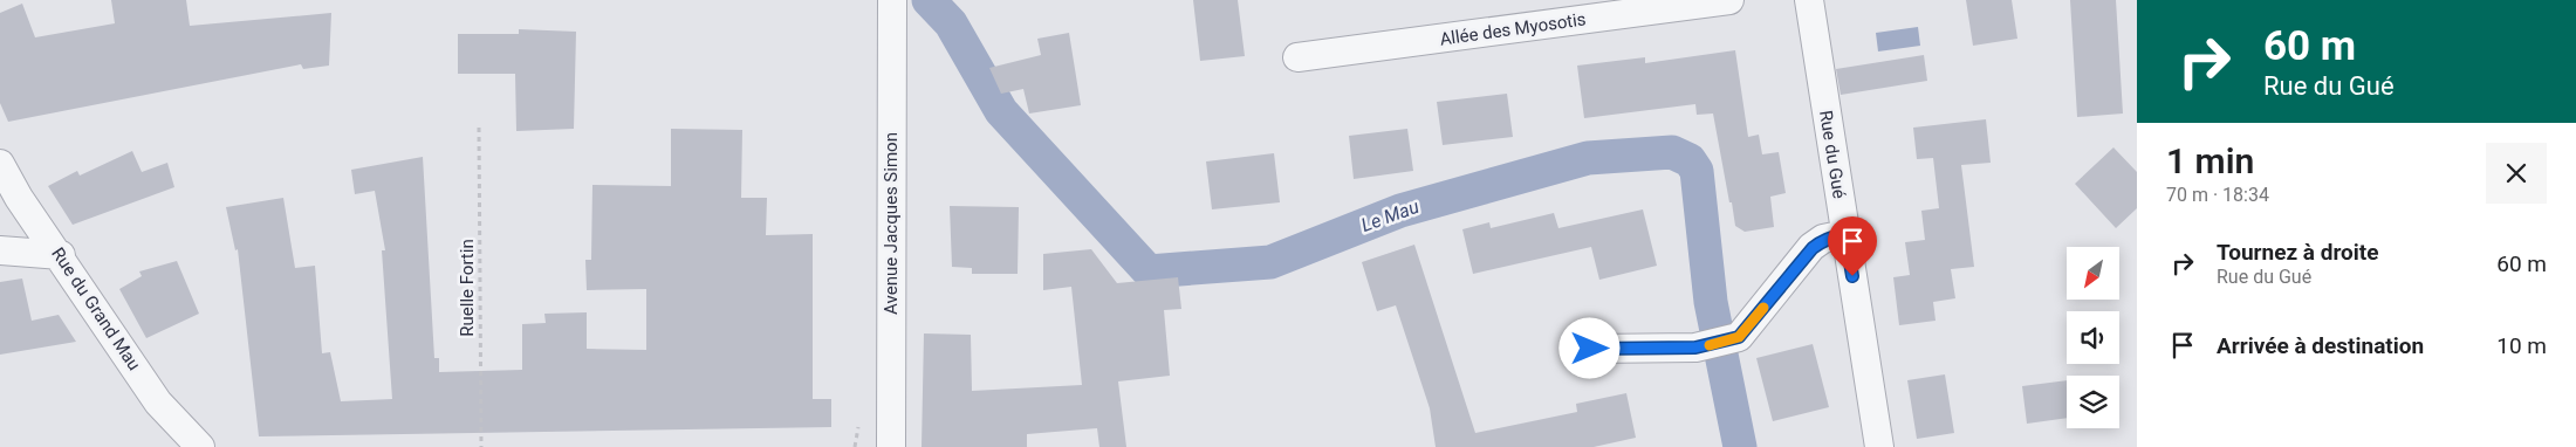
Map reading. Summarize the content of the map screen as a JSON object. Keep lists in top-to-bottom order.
{
  "streets": {
    "street": [
      "Allée des Myosotis",
      "Rue du Gué",
      "Avenue Jacques Simon",
      "Rue du Grand Mau"
    ],
    "path": ["Ruelle Fortin"]
  },
  "water": ["Le Mau"],
  "north": "bottom left",
  "page": {
    "turn": ["60 m", "Rue du Gué"],
    "heading": ["1 min", "70 m · 18:34"],
    "list": [
      {
        "name": "Tournez à droite",
        "note": "Rue du Gué",
        "value": "60 m"
      },
      {
        "name": "Arrivée à destination",
        "value": "10 m"
      }
    ]
  }
}
